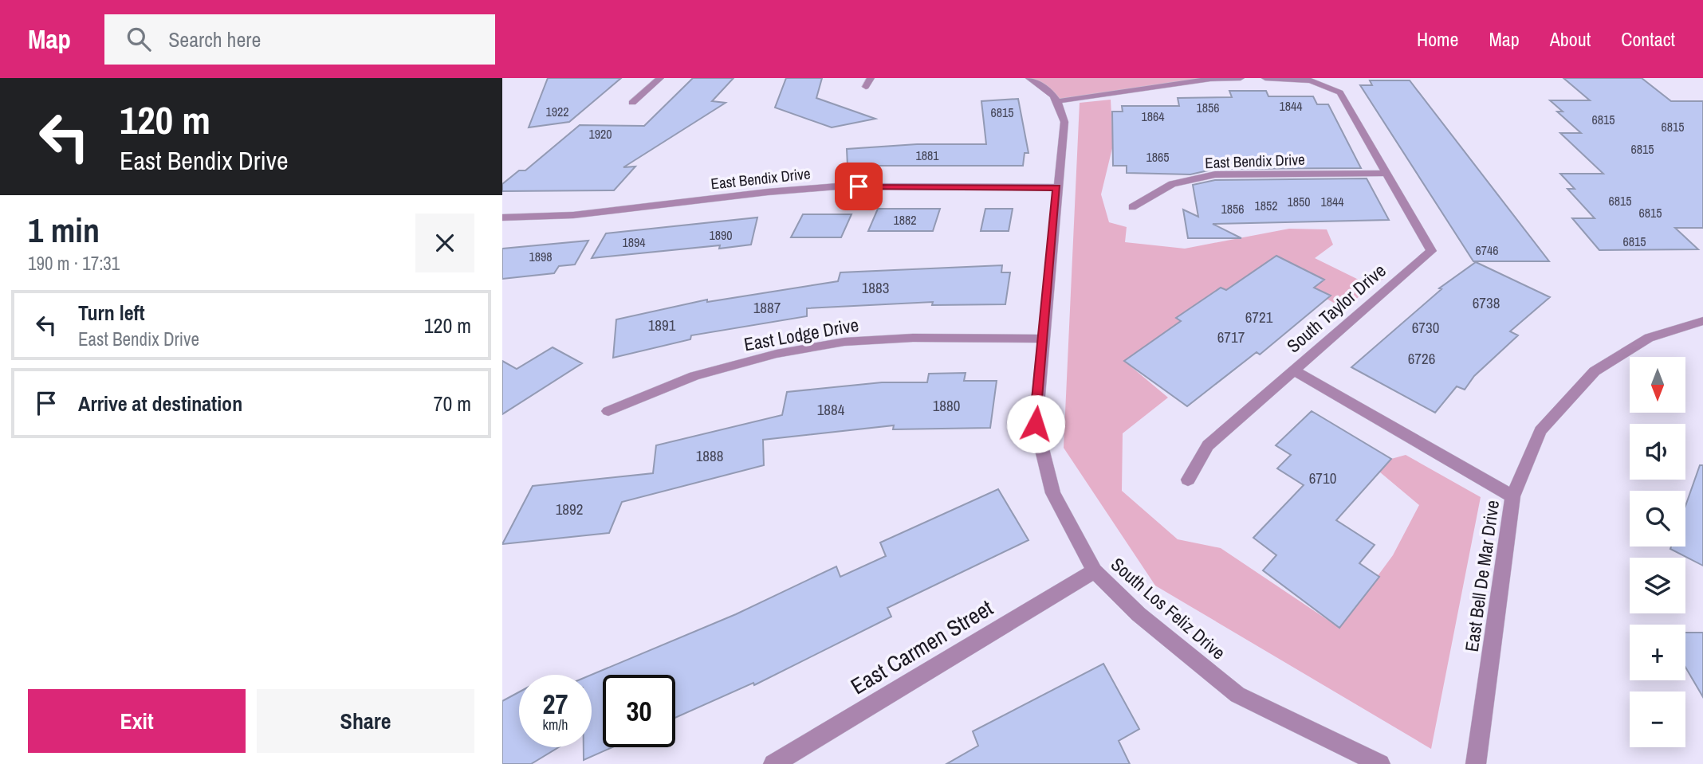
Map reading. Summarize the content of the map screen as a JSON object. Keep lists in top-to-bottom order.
{
  "streets": {
    "street": [
      "East Bendix Drive",
      "South Taylor Drive",
      "East Lodge Drive",
      "East Bell De Mar Drive",
      "South Los Feliz Drive",
      "East Carmen Street"
    ]
  },
  "crossings": [
    ["East Bendix Drive", "South Taylor Drive"],
    ["East Bendix Drive", "South Los Feliz Drive"],
    ["South Taylor Drive", "East Bell De Mar Drive"],
    ["East Lodge Drive", "South Los Feliz Drive"],
    ["South Los Feliz Drive", "East Carmen Street"]
  ],
  "house_numbers": [
    "1844",
    "1856",
    "1922",
    "6815",
    "1864",
    "6815",
    "6815",
    "1920",
    "6815",
    "1881",
    "1865",
    "6815",
    "1850",
    "1844",
    "1852",
    "1856",
    "6815",
    "1882",
    "1890",
    "6815",
    "1894",
    "6746",
    "1898",
    "1883",
    "6738",
    "1887",
    "6721",
    "1891",
    "6730",
    "6717",
    "6726",
    "1880",
    "1884",
    "1888",
    "6710",
    "1892"
  ],
  "north": "bottom",
  "page": {
    "header": "Map",
    "search": "Search here",
    "nav": [
      "Home",
      "Map",
      "About",
      "Contact"
    ],
    "turn": ["120 m", "East Bendix Drive"],
    "heading": ["1 min", "190 m · 17:31"],
    "list": [
      {
        "name": "Turn left",
        "note": "East Bendix Drive",
        "value": "120 m"
      },
      {
        "name": "Arrive at destination",
        "value": "70 m"
      }
    ],
    "map_buttons": ["+", "−"],
    "speed": "27 km/h",
    "limit": "30",
    "buttons": ["Exit", "Share"]
  }
}
